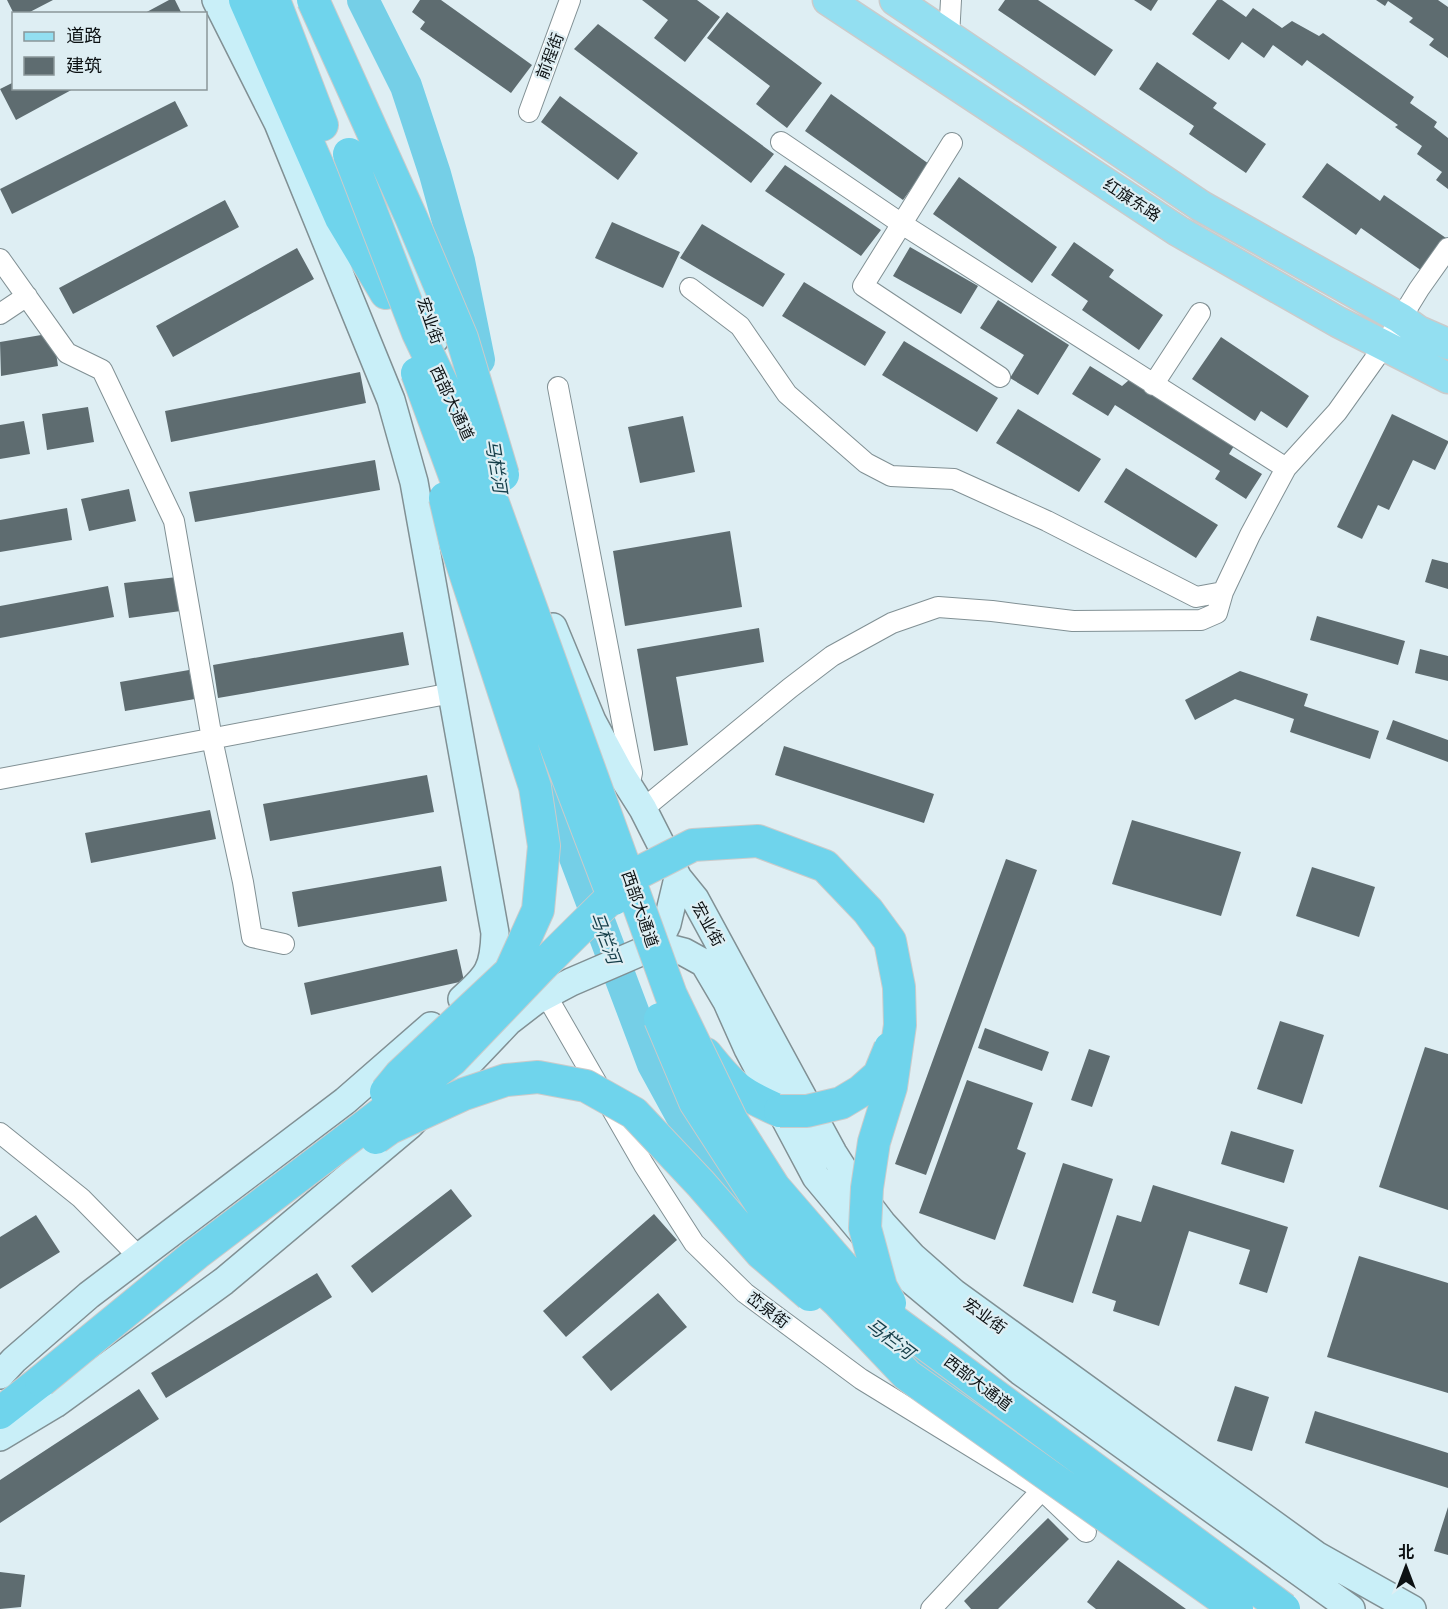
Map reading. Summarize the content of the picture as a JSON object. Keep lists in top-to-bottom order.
{
  "streets": {
    "highway": ["西部大通道"],
    "main road": ["红旗东路", "宏业街"],
    "street": ["前程街", "峦泉街"]
  },
  "water": ["马栏河"],
  "legend": ["道路", "建筑"],
  "north": "top"
}
